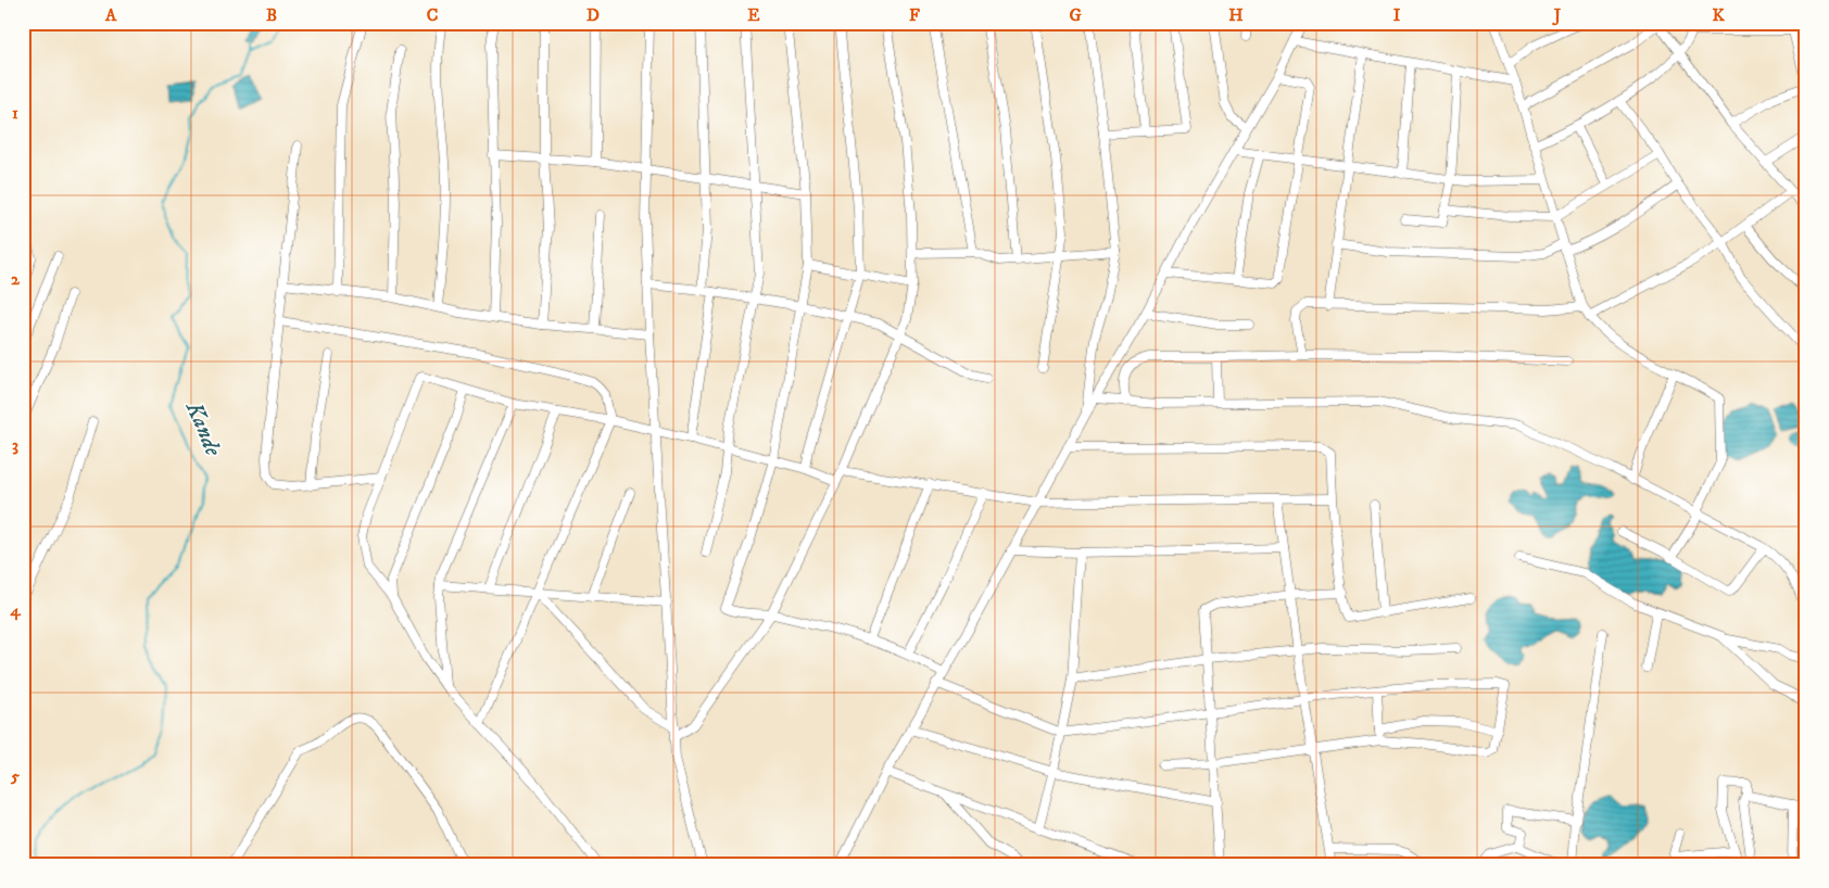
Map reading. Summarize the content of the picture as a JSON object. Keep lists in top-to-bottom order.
{
  "water": ["Kande"],
  "grid": {
    "columns": [
      "A",
      "B",
      "C",
      "D",
      "E",
      "F",
      "G",
      "H",
      "I",
      "J",
      "K"
    ],
    "rows": [
      "1",
      "2",
      "3",
      "4",
      "5"
    ]
  }
}
